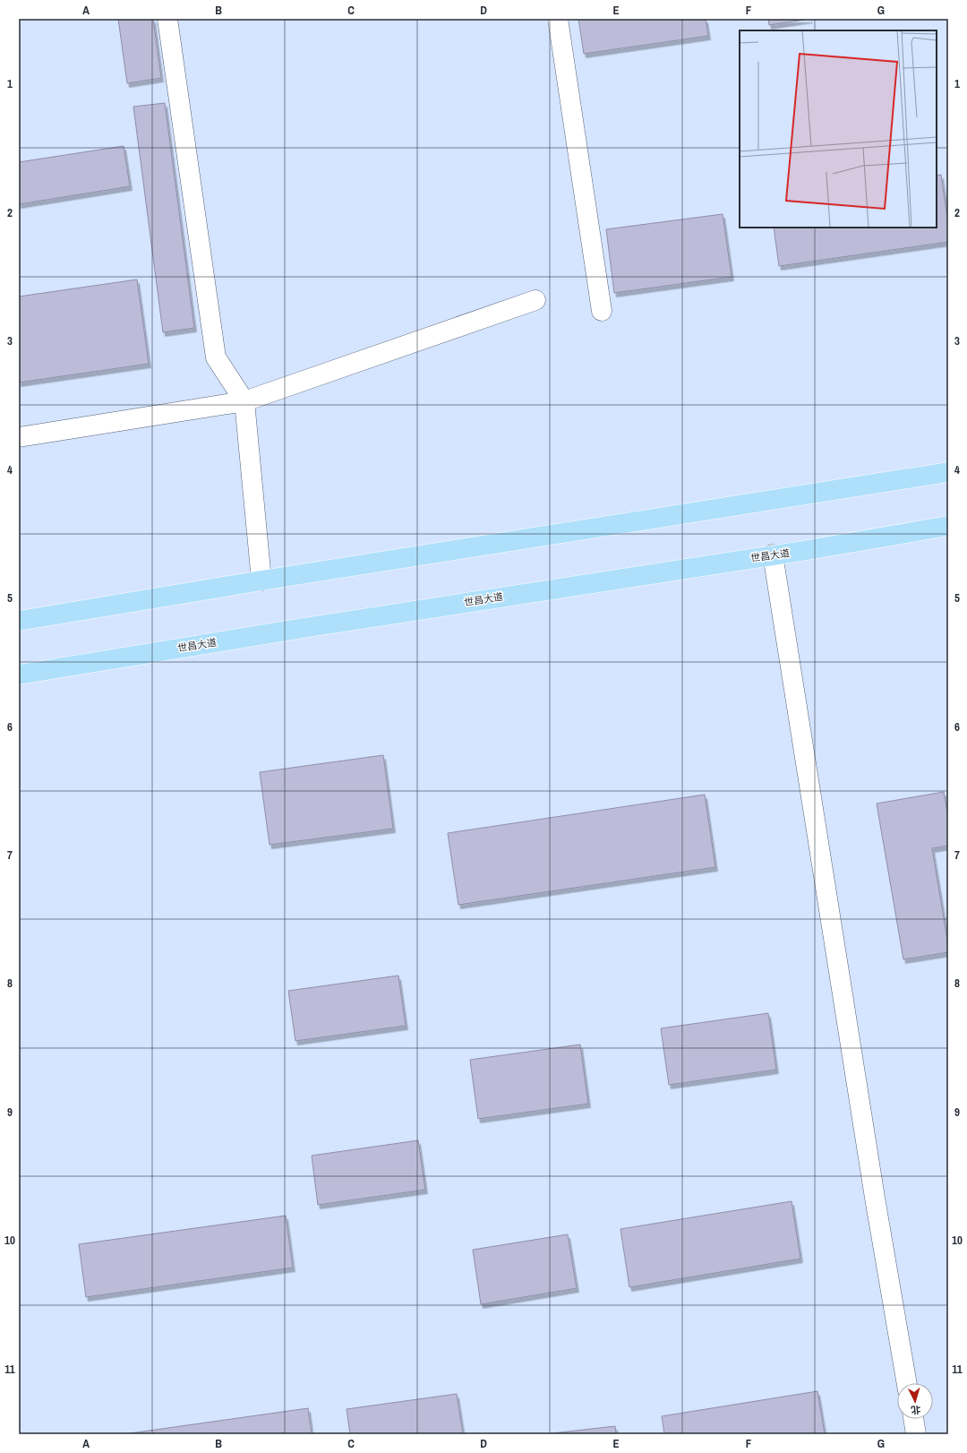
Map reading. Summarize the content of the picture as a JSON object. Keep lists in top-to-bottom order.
{
  "streets": {
    "main road": ["世昌大道"]
  },
  "north": "bottom",
  "grid": {
    "columns": [
      "A",
      "B",
      "C",
      "D",
      "E",
      "F",
      "G"
    ],
    "rows": [
      "1",
      "2",
      "3",
      "4",
      "5",
      "6",
      "7",
      "8",
      "9",
      "10",
      "11"
    ]
  }
}
